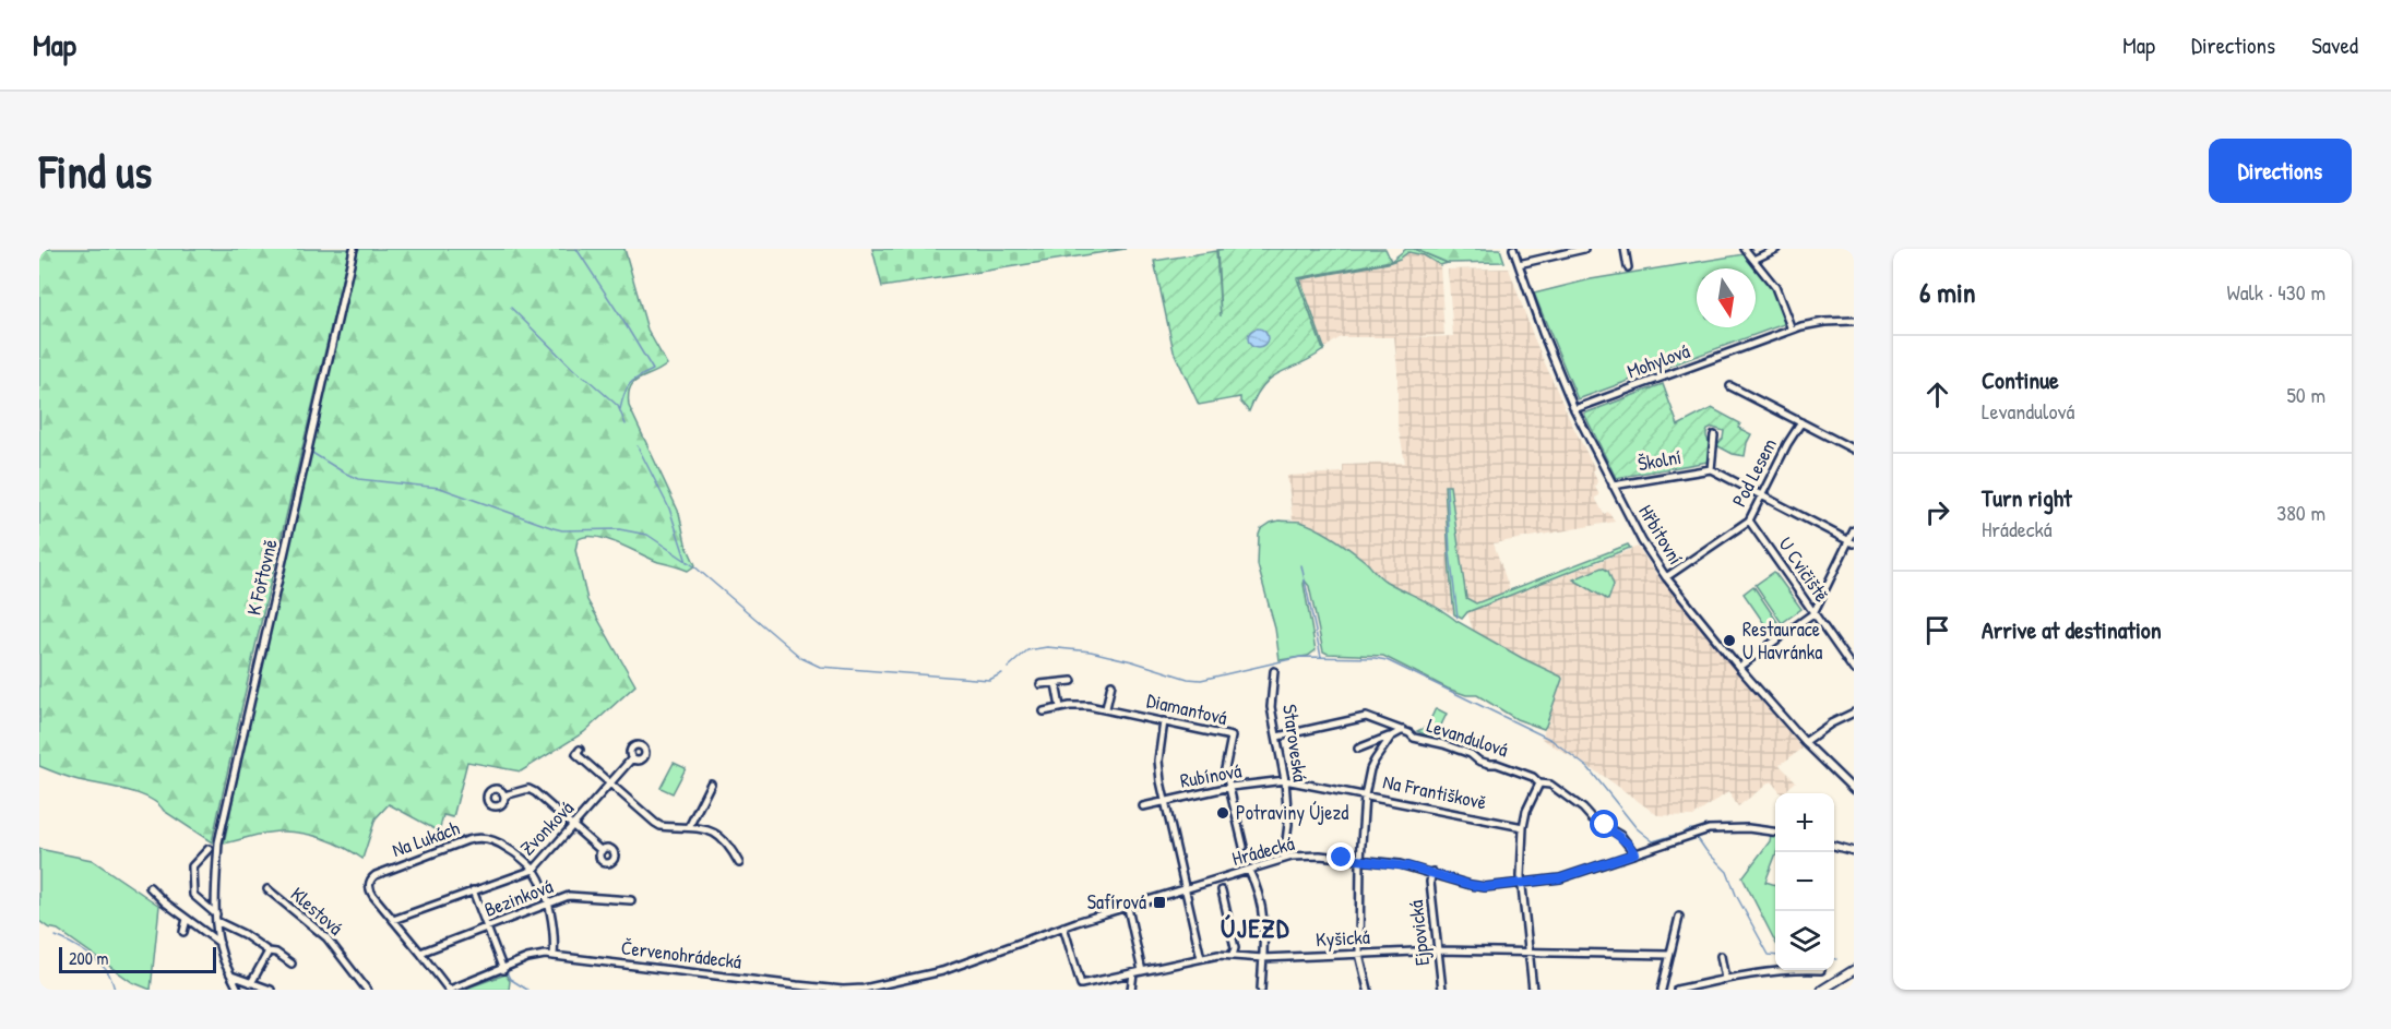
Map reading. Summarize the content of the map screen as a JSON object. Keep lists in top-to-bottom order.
{
  "streets": {
    "street": [
      "Mohylová",
      "Školní",
      "Pod Lesem",
      "Hřbitovní",
      "U Cvičiště",
      "K Fořtovně",
      "Diamantová",
      "Levandulová",
      "Staroveská",
      "Rubínová",
      "Na Františkově",
      "Zvonková",
      "Na Lukách",
      "Hrádecká",
      "Bezinková",
      "Klestová",
      "Ejpovická",
      "Kyšická",
      "Červenohrádecká"
    ]
  },
  "crossings": [
    ["Mohylová", "Hřbitovní"],
    ["Školní", "Pod Lesem"],
    ["Školní", "Hřbitovní"],
    ["Pod Lesem", "Hřbitovní"],
    ["Pod Lesem", "U Cvičiště"],
    ["Diamantová", "Rubínová"],
    ["Levandulová", "Staroveská"],
    ["Levandulová", "Hrádecká"],
    ["Staroveská", "Rubínová"],
    ["Staroveská", "Na Františkově"],
    ["Staroveská", "Hrádecká"],
    ["Rubínová", "Na Františkově"],
    ["Zvonková", "Na Lukách"],
    ["Na Lukách", "Bezinková"],
    ["Na Lukách", "Červenohrádecká"],
    ["Hrádecká", "Ejpovická"],
    ["Hrádecká", "Kyšická"],
    ["Hrádecká", "Červenohrádecká"],
    ["Ejpovická", "Kyšická"],
    ["Kyšická", "Červenohrádecká"]
  ],
  "districts": ["ÚJEZD"],
  "places": {
    "other": ["Restaurace U Havránka", "Potraviny Újezd"],
    "transit": ["Safírová"]
  },
  "scale_bar": "200 m",
  "north": "bottom",
  "page": {
    "header": "Map",
    "nav": ["Map", "Directions", "Saved"],
    "buttons": "Directions",
    "title": "Find us",
    "heading": ["6 min", "Walk · 430 m"],
    "list": [
      ["Continue", "Levandulová", "50 m"],
      ["Turn right", "Hrádecká", "380 m"],
      "Arrive at destination"
    ],
    "map_buttons": ["+", "−"],
    "scale": "200 m"
  }
}
